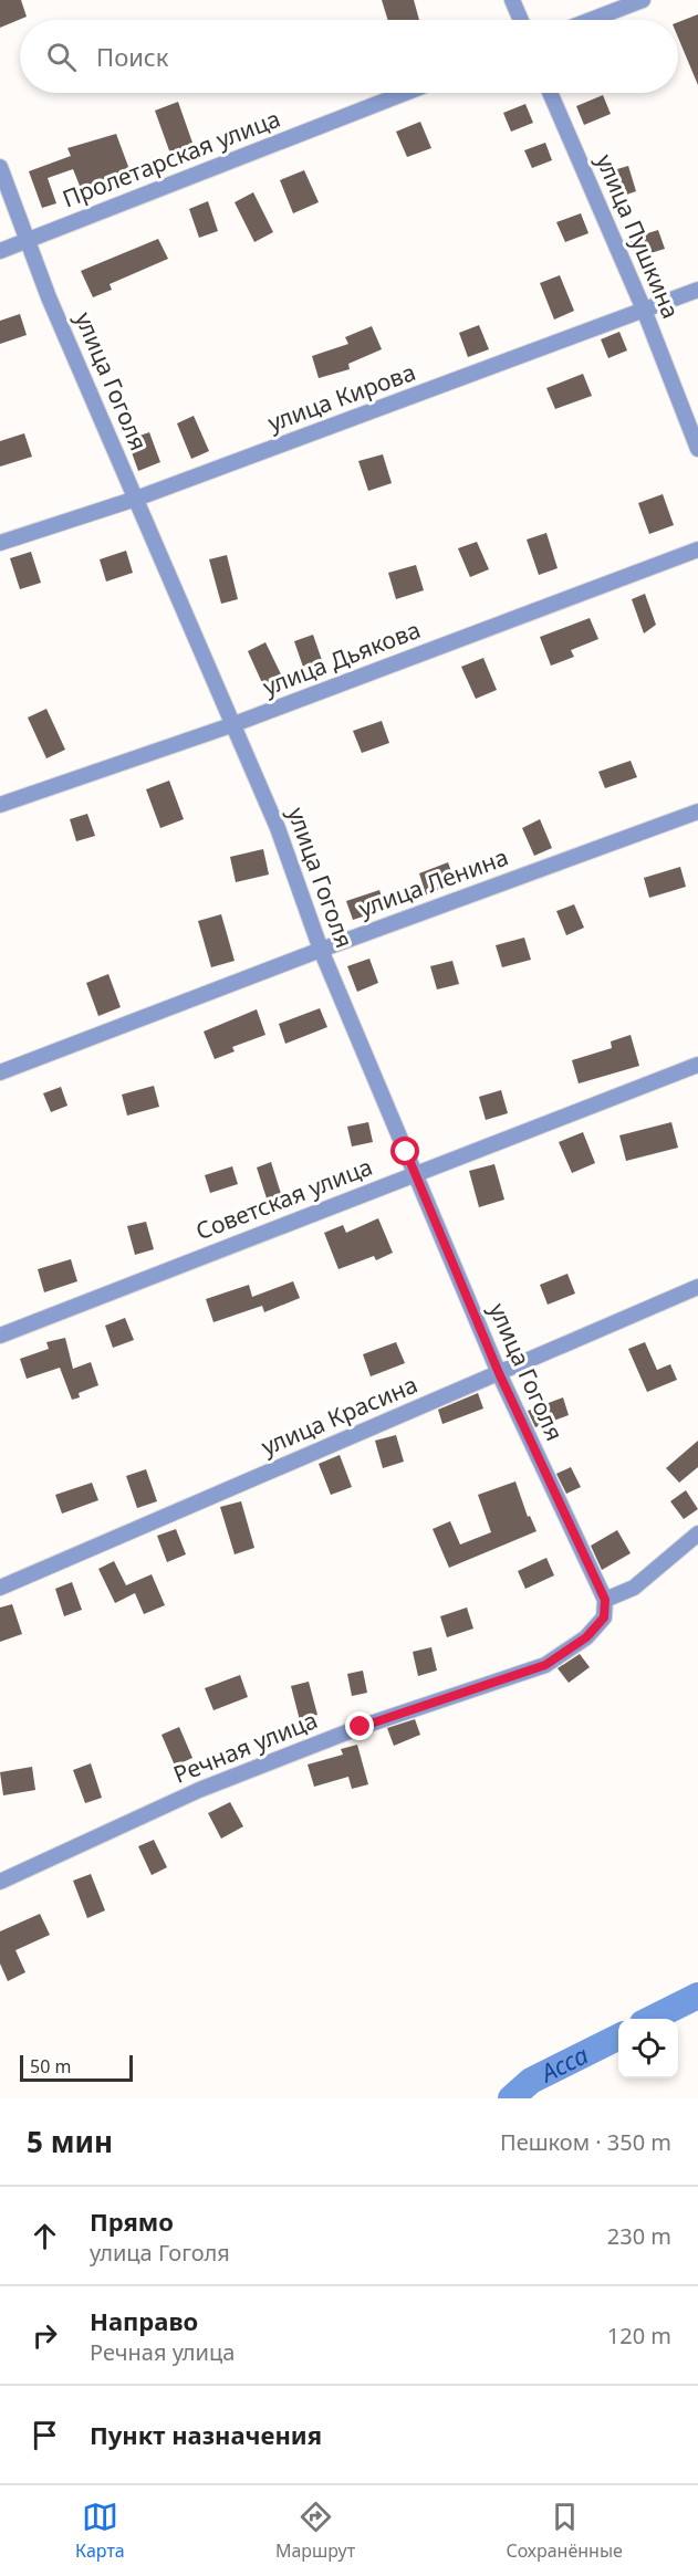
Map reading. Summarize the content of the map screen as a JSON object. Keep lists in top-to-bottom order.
{
  "streets": {
    "street": [
      "Пролетарская улица",
      "улица Пушкина",
      "улица Гоголя",
      "улица Кирова",
      "улица Дьякова",
      "улица Ленина",
      "Советская улица",
      "улица Красина",
      "Речная улица"
    ]
  },
  "crossings": [
    ["Пролетарская улица", "улица Гоголя"],
    ["улица Пушкина", "улица Кирова"],
    ["улица Гоголя", "улица Кирова"],
    ["улица Гоголя", "улица Дьякова"],
    ["улица Гоголя", "улица Ленина"],
    ["улица Гоголя", "Советская улица"],
    ["улица Гоголя", "улица Красина"],
    ["улица Гоголя", "Речная улица"]
  ],
  "water": ["Асса"],
  "scale_bar": "50 m",
  "page": {
    "search": "Поиск",
    "scale": "50 m",
    "heading": ["5 мин", "Пешком · 350 m"],
    "list": [
      ["Прямо", "улица Гоголя", "230 m"],
      ["Направо", "Речная улица", "120 m"],
      "Пункт назначения"
    ],
    "nav": ["Карта", "Маршрут", "Сохранённые"]
  }
}
